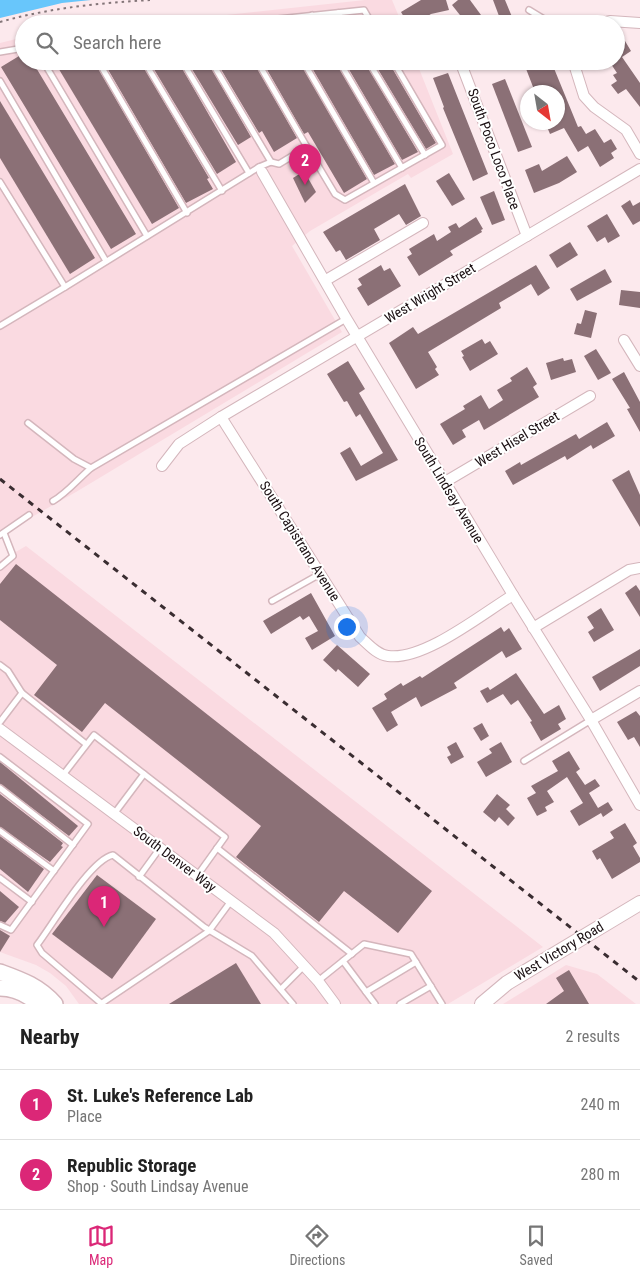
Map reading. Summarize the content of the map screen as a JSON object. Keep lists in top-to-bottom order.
{
  "streets": {
    "street": [
      "South Poco Loco Place",
      "West Wright Street",
      "West Hisel Street",
      "South Lindsay Avenue",
      "South Capistrano Avenue",
      "South Denver Way",
      "West Victory Road"
    ]
  },
  "crossings": [
    ["South Poco Loco Place", "West Wright Street"],
    ["West Wright Street", "South Lindsay Avenue"],
    ["West Wright Street", "South Capistrano Avenue"],
    ["West Hisel Street", "South Lindsay Avenue"],
    ["South Lindsay Avenue", "South Capistrano Avenue"]
  ],
  "north": "bottom right",
  "page": {
    "search": "Search here",
    "pins": ["2", "1"],
    "heading": ["Nearby", "2 results"],
    "list": [
      {
        "mark": "1",
        "name": "St. Luke's Reference Lab",
        "note": "Place",
        "value": "240 m"
      },
      {
        "mark": "2",
        "name": "Republic Storage",
        "note": "Shop · South Lindsay Avenue",
        "value": "280 m"
      }
    ],
    "nav": ["Map", "Directions", "Saved"]
  }
}
